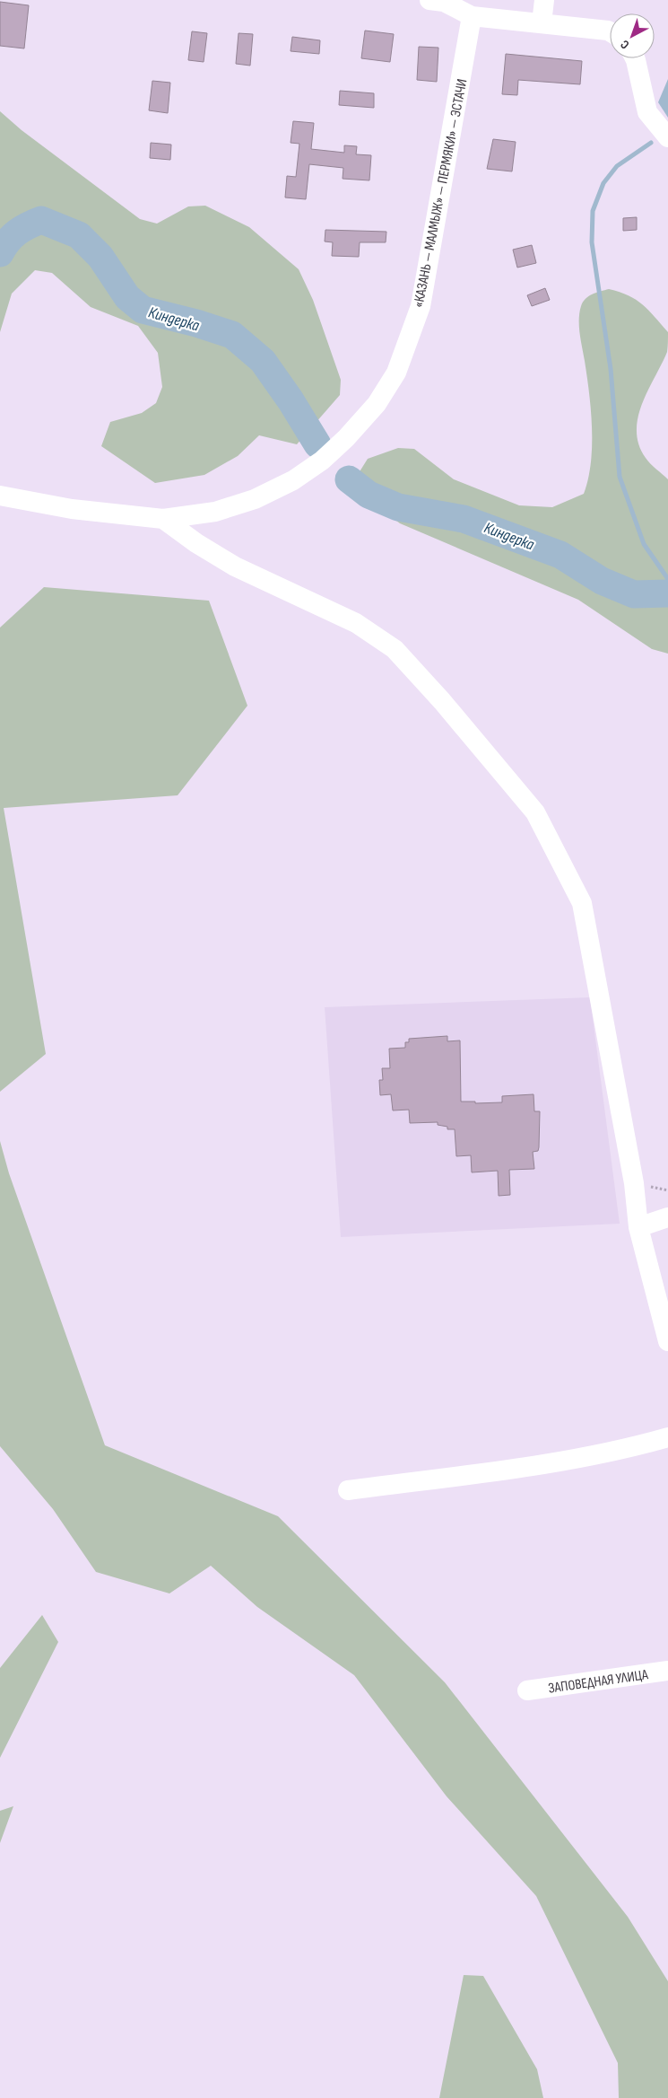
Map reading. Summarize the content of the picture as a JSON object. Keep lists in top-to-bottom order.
{
  "streets": {
    "street": ["«КАЗАНЬ — МАЛМЫЖ» — ПЕРМЯКИ» — ЭСТАЧИ", "ЗАПОВЕДНАЯ УЛИЦА"]
  },
  "water": ["Киндерка"],
  "north": "bottom left"
}
